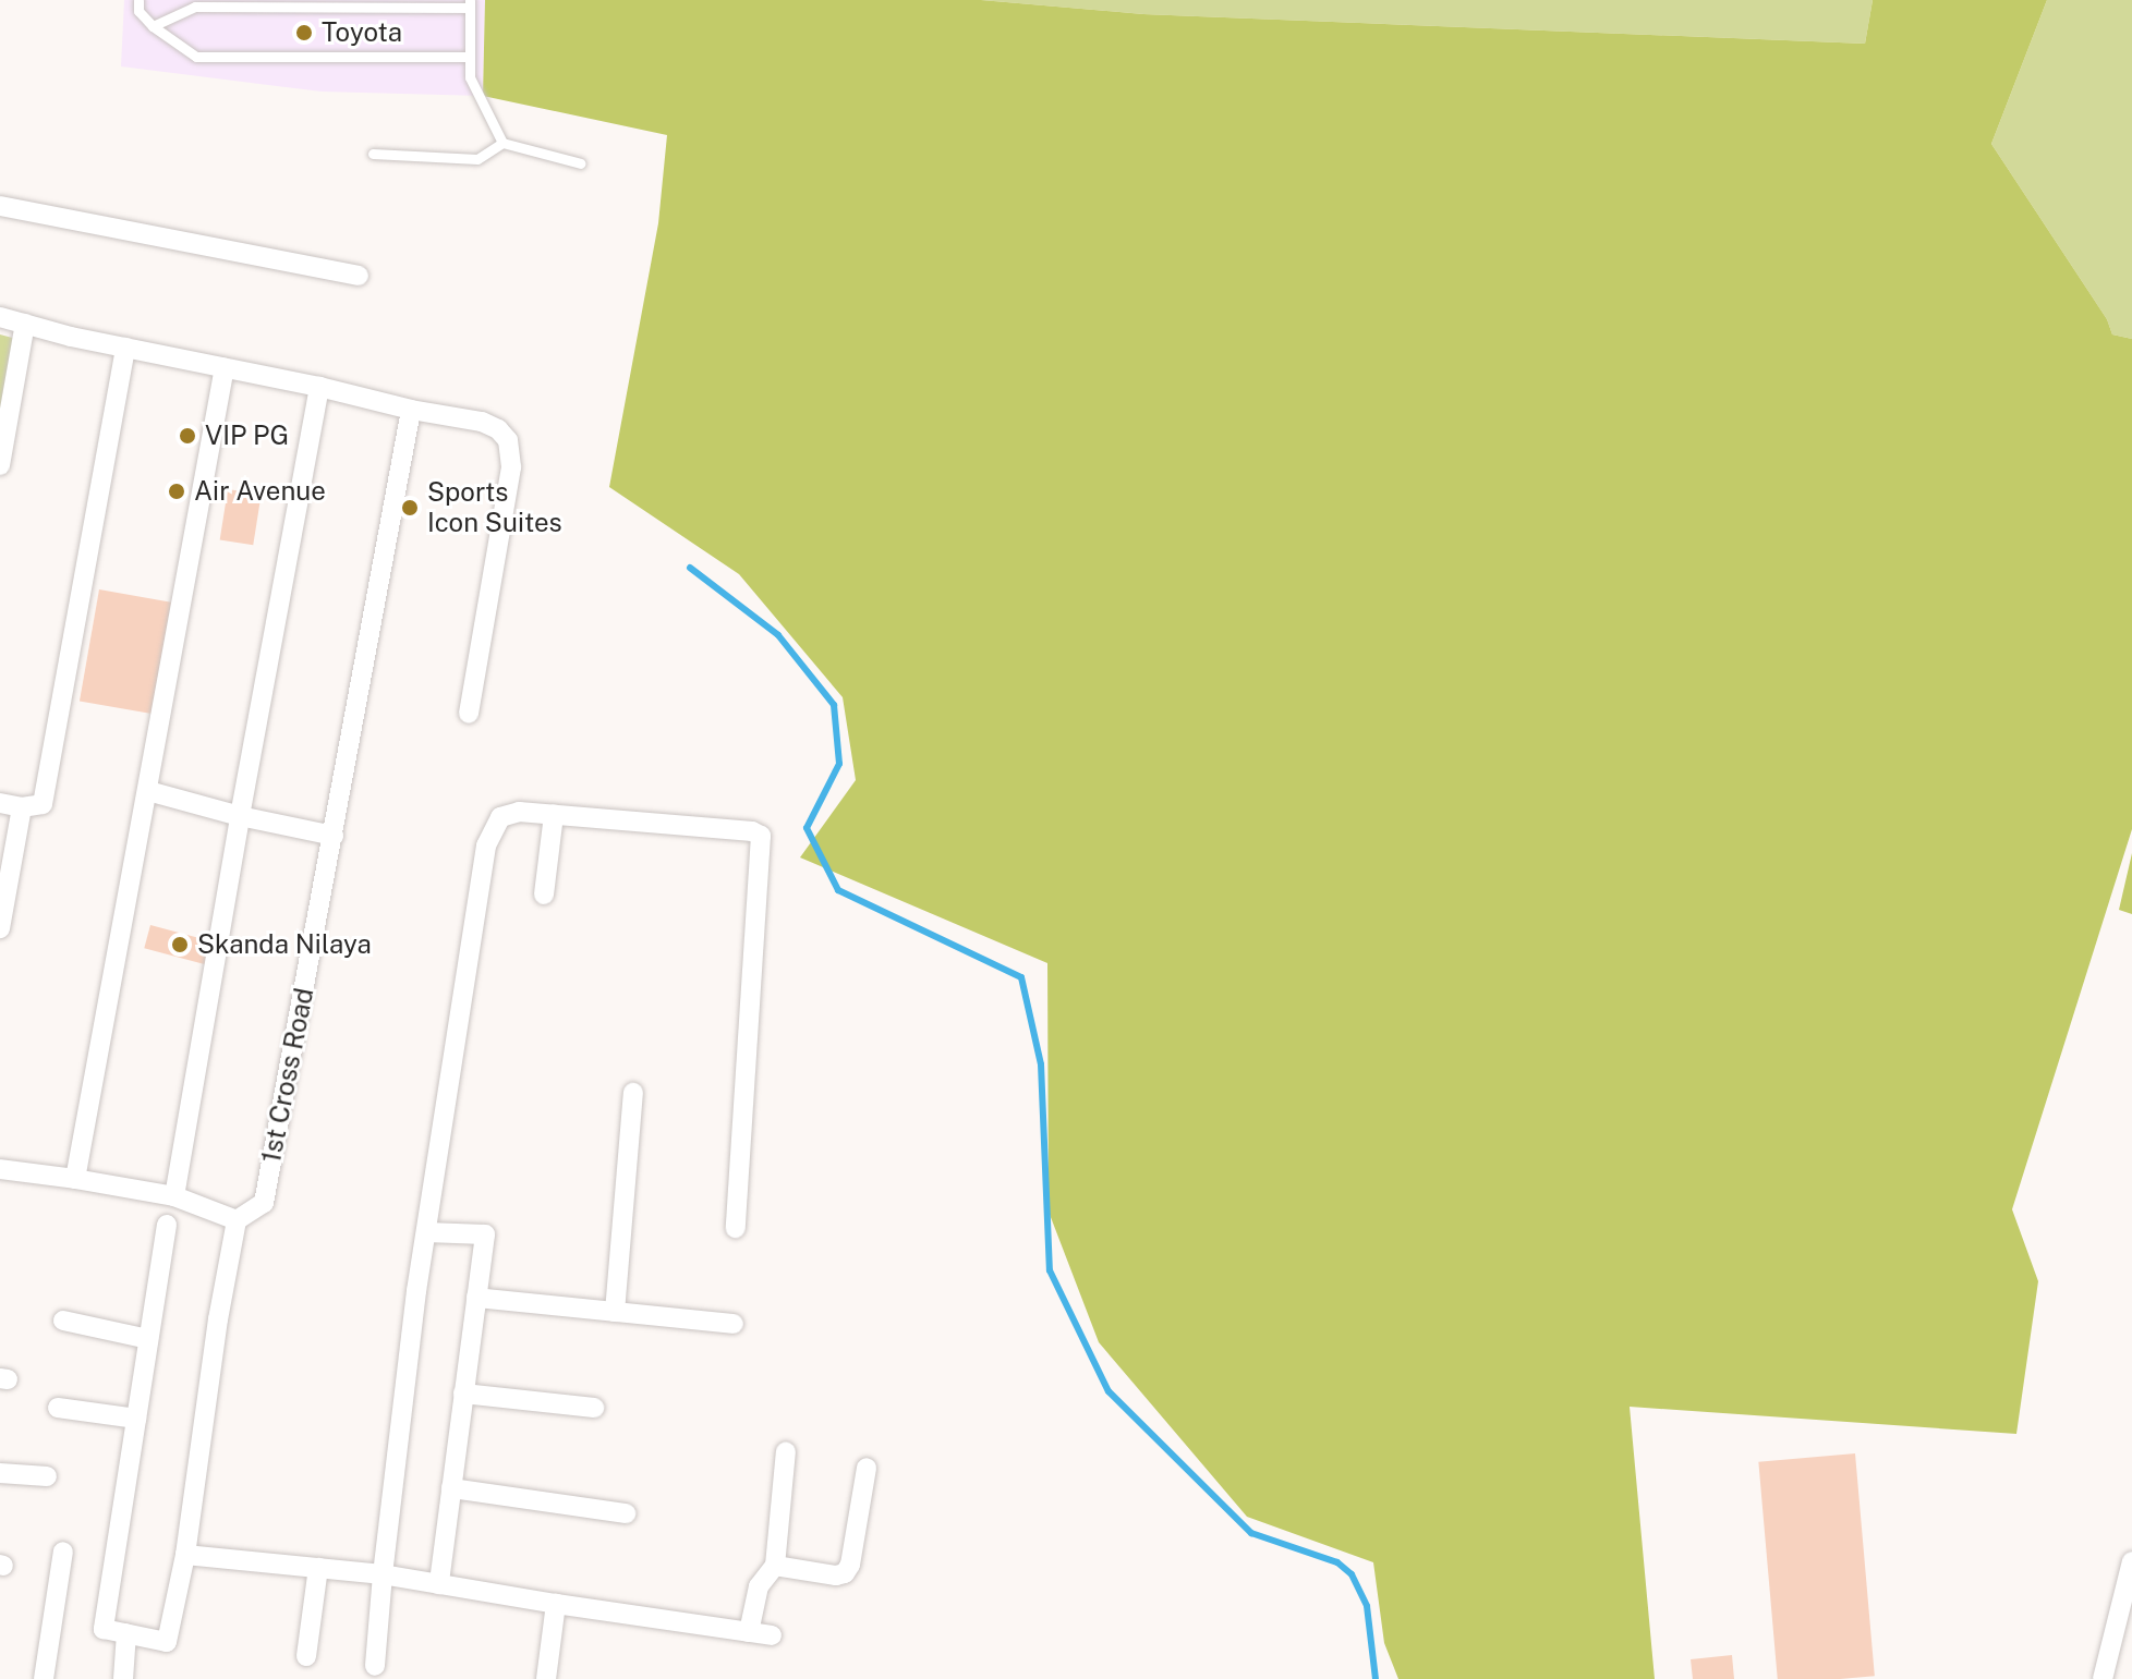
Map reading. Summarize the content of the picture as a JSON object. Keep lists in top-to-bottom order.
{
  "streets": {
    "street": ["1st Cross Road"]
  },
  "places": [
    "Toyota",
    "VIP PG",
    "Air Avenue",
    "Sports Icon Suites",
    "Skanda Nilaya"
  ]
}
